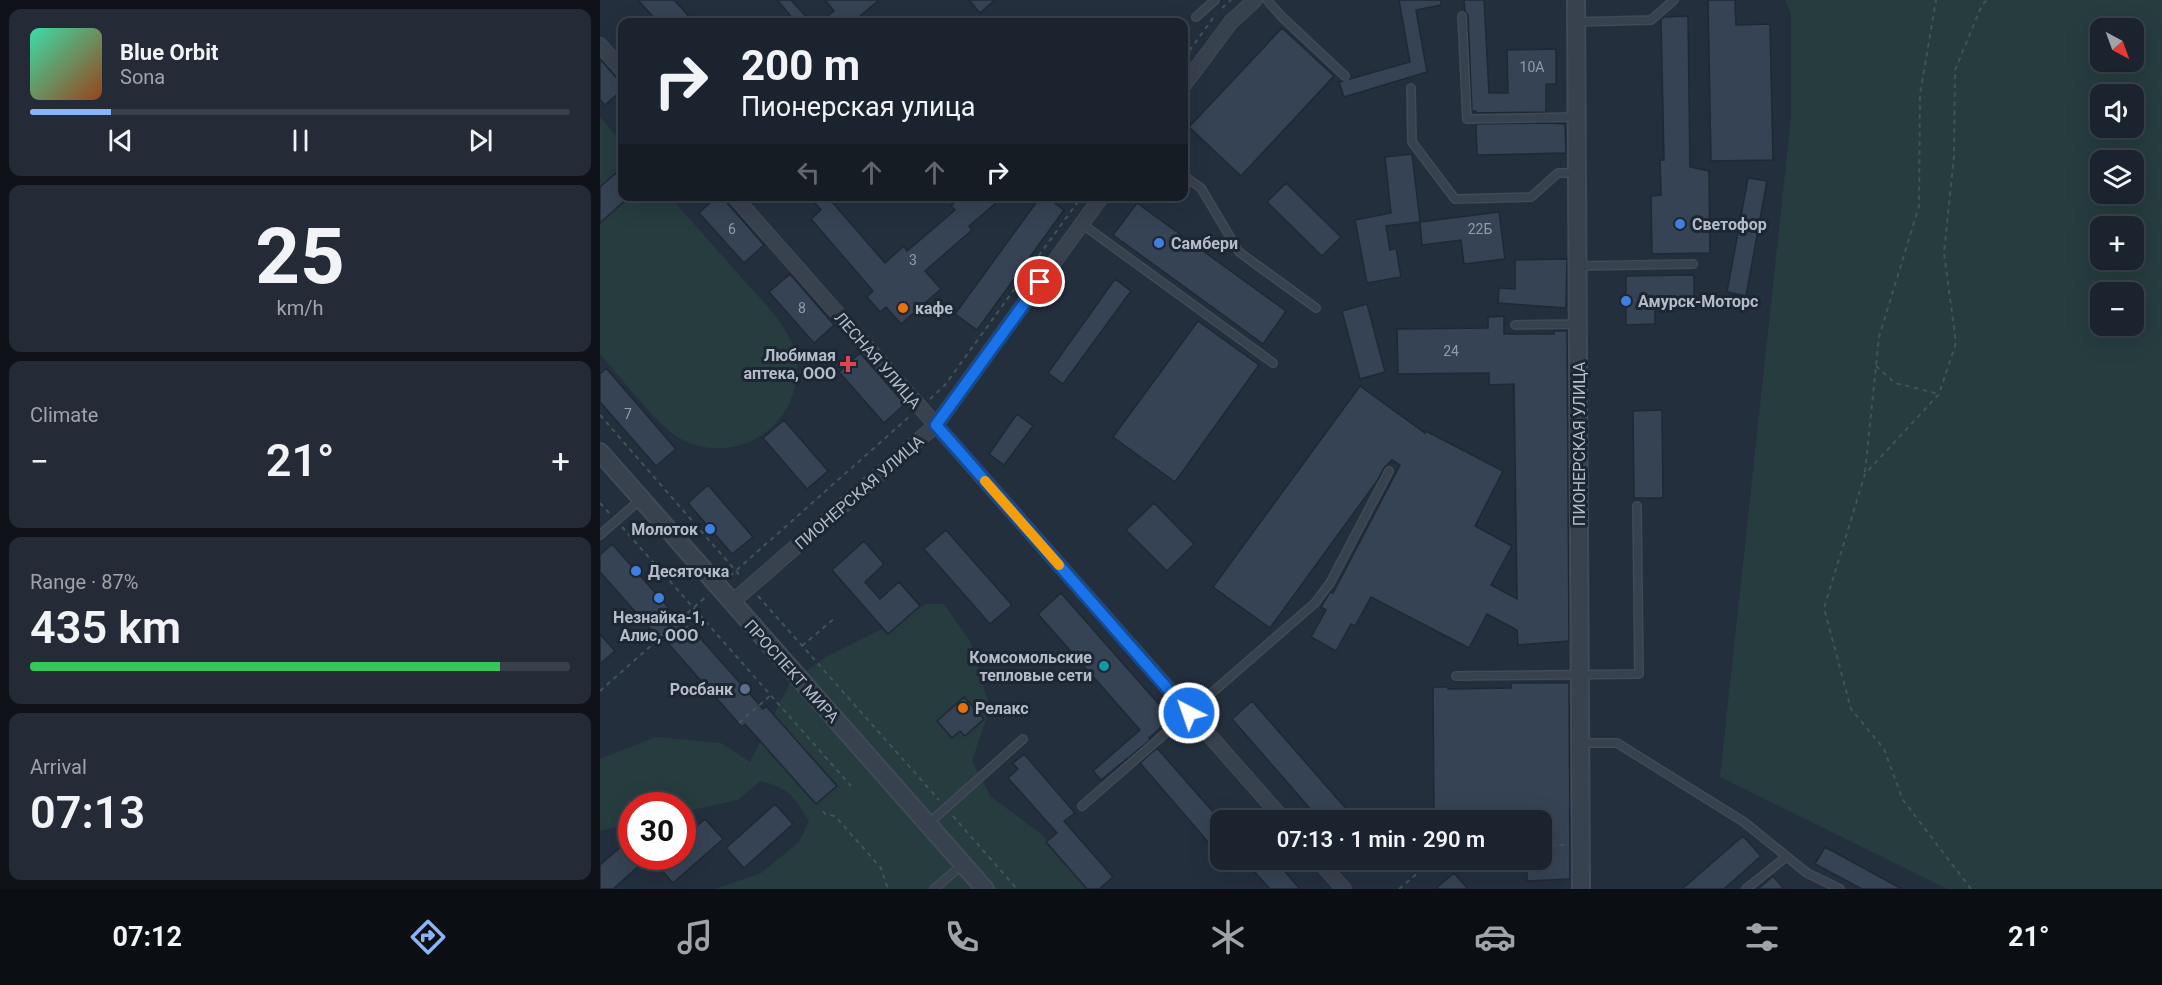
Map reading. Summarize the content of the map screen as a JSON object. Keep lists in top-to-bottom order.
{
  "streets": {
    "street": ["ЛЕСНАЯ УЛИЦА", "ПИОНЕРСКАЯ УЛИЦА", "ПРОСПЕКТ МИРА"]
  },
  "crossings": [
    ["ЛЕСНАЯ УЛИЦА", "ПИОНЕРСКАЯ УЛИЦА"],
    ["ПИОНЕРСКАЯ УЛИЦА", "ПРОСПЕКТ МИРА"]
  ],
  "places": {
    "other": [
      "Светофор",
      "Самбери",
      "Амурск-Моторс",
      "кафе",
      "Молоток",
      "Десяточка",
      "Незнайка-1, Алис, ООО",
      "Комсомольские тепловые сети",
      "Росбанк",
      "Релакс"
    ],
    "health": ["Любимая аптека, ООО"]
  },
  "house_numbers": [
    "10А",
    "6",
    "22Б",
    "3",
    "8",
    "24",
    "7"
  ],
  "north": "bottom right",
  "page": {
    "map_buttons": ["+", "−"],
    "turn": ["200 m", "Пионерская улица"],
    "song": ["Blue Orbit", "Sona"],
    "tile": [
      ["25", "km/h"],
      "Climate",
      ["Range · 87%", "435 km"],
      ["Arrival", "07:13"]
    ],
    "heat": ["−", "21°", "+"],
    "limit": "30",
    "trip": "07:13 · 1 min · 290 m",
    "tabs": ["07:12", "21°"]
  }
}
